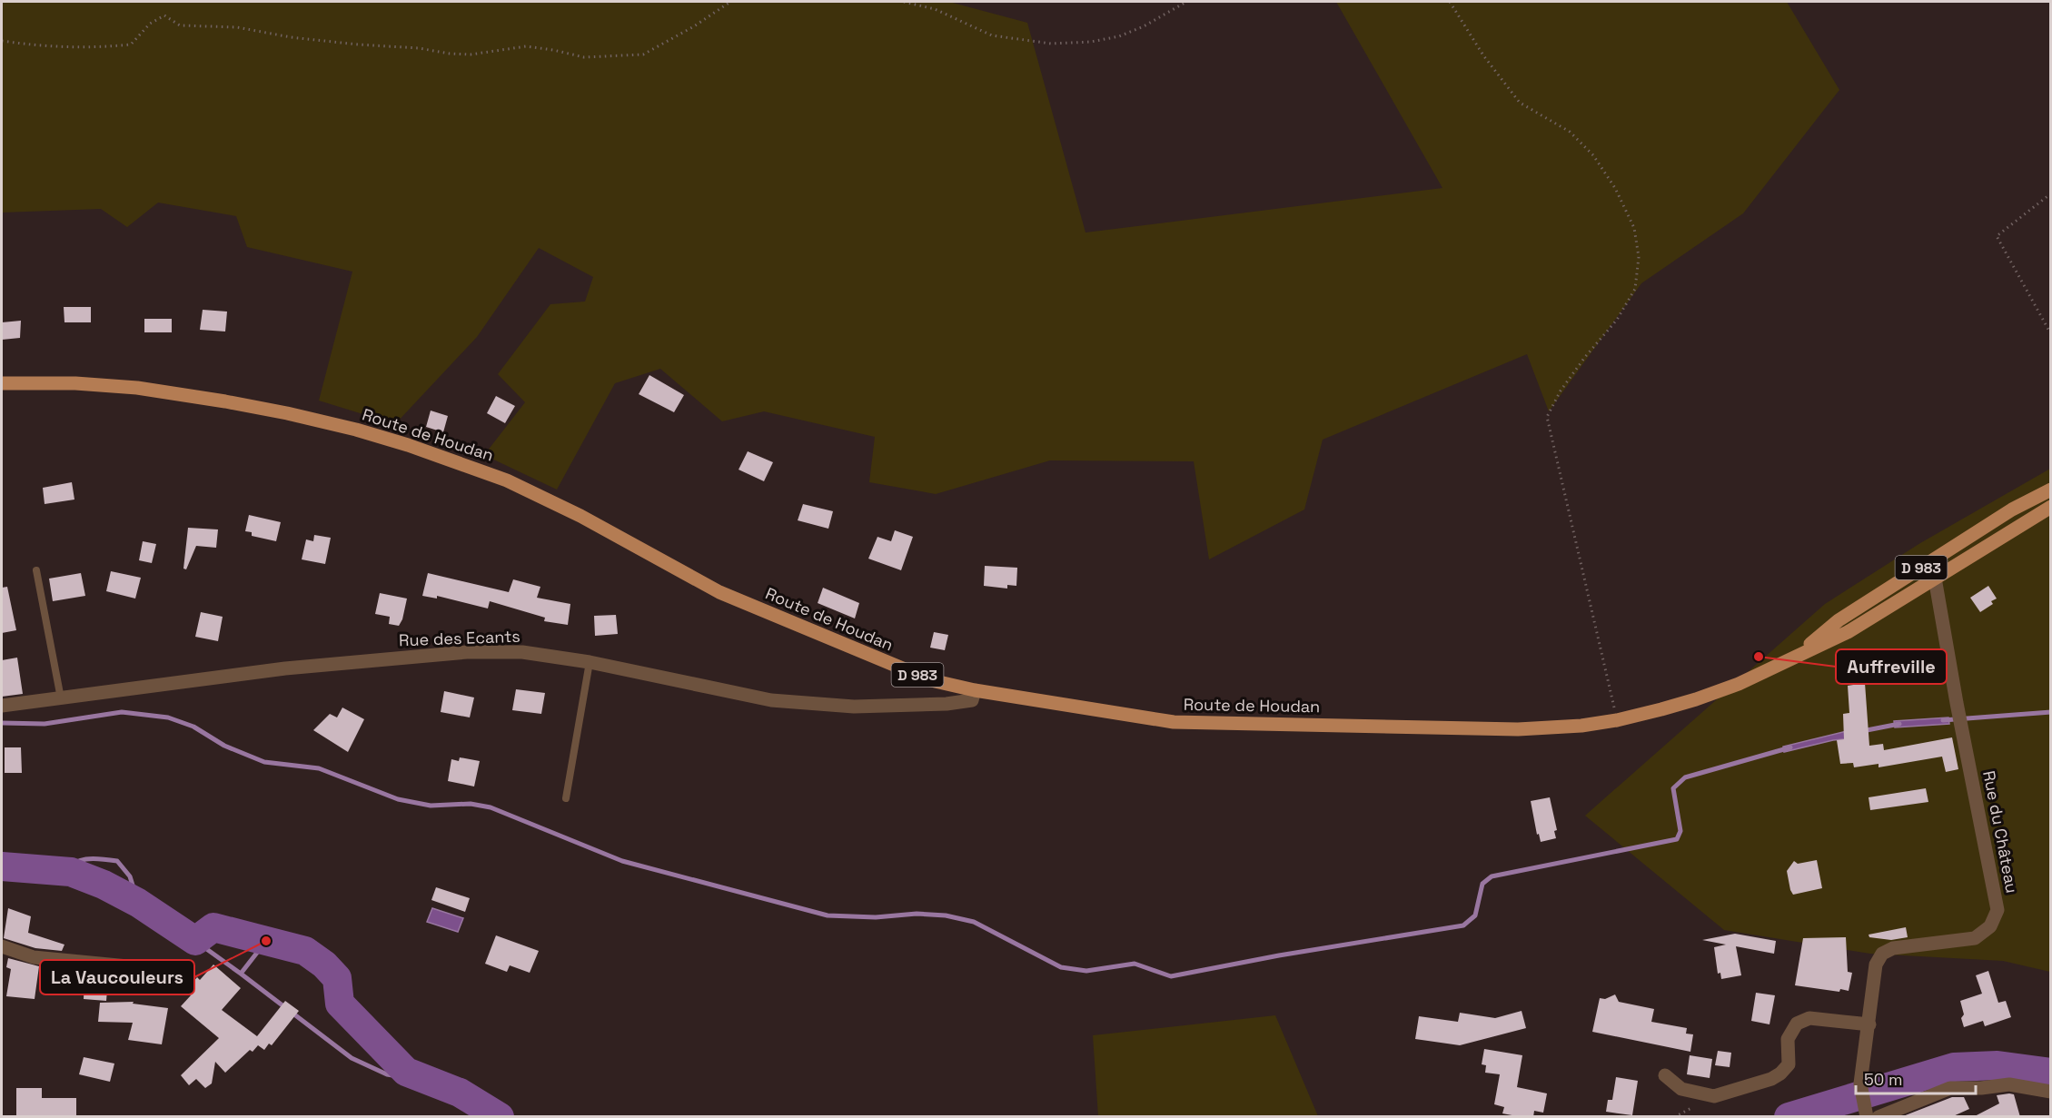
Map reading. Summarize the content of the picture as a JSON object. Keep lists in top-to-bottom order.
{
  "streets": {
    "main road": ["Route de Houdan", "D 983"],
    "street": ["Rue des Ecants", "Rue du Château"]
  },
  "crossings": [
    ["Route de Houdan", "Rue des Ecants"],
    ["Route de Houdan", "Rue du Château"]
  ],
  "places": ["Auffreville", "La Vaucouleurs"],
  "scale_bar": "50 m"
}
